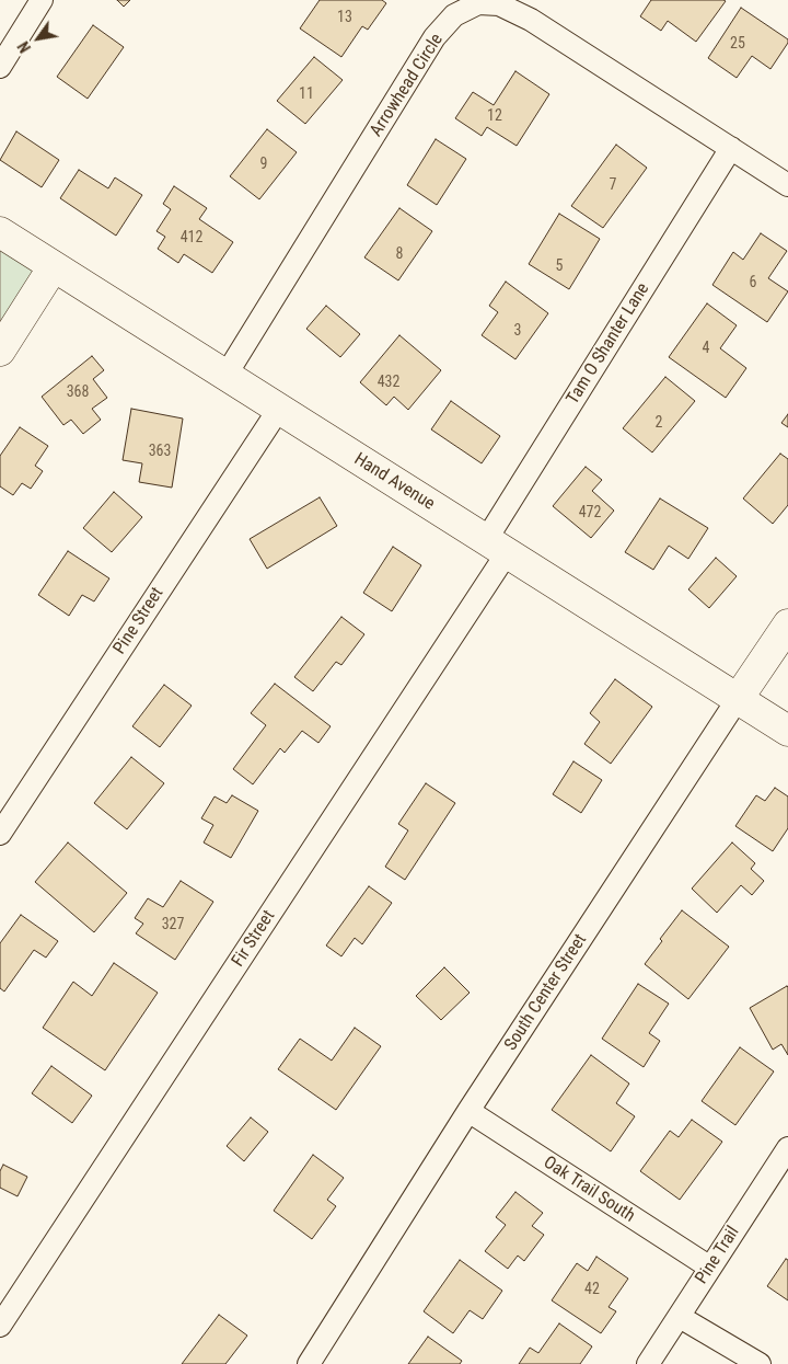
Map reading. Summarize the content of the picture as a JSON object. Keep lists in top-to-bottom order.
{
  "streets": {
    "street": [
      "Arrowhead Circle",
      "Tam O Shanter Lane",
      "Hand Avenue",
      "Pine Street",
      "Fir Street",
      "South Center Street",
      "Oak Trail South",
      "Pine Trail"
    ]
  },
  "crossings": [
    ["Arrowhead Circle", "Tam O Shanter Lane"],
    ["Arrowhead Circle", "Hand Avenue"],
    ["Tam O Shanter Lane", "Hand Avenue"],
    ["Tam O Shanter Lane", "Fir Street"],
    ["Hand Avenue", "Pine Street"],
    ["Hand Avenue", "Fir Street"],
    ["Hand Avenue", "South Center Street"],
    ["South Center Street", "Oak Trail South"],
    ["Oak Trail South", "Pine Trail"]
  ],
  "house_numbers": [
    "13",
    "25",
    "11",
    "12",
    "9",
    "7",
    "412",
    "8",
    "5",
    "6",
    "3",
    "4",
    "432",
    "368",
    "2",
    "363",
    "472",
    "327",
    "42"
  ],
  "north": "bottom left"
}
